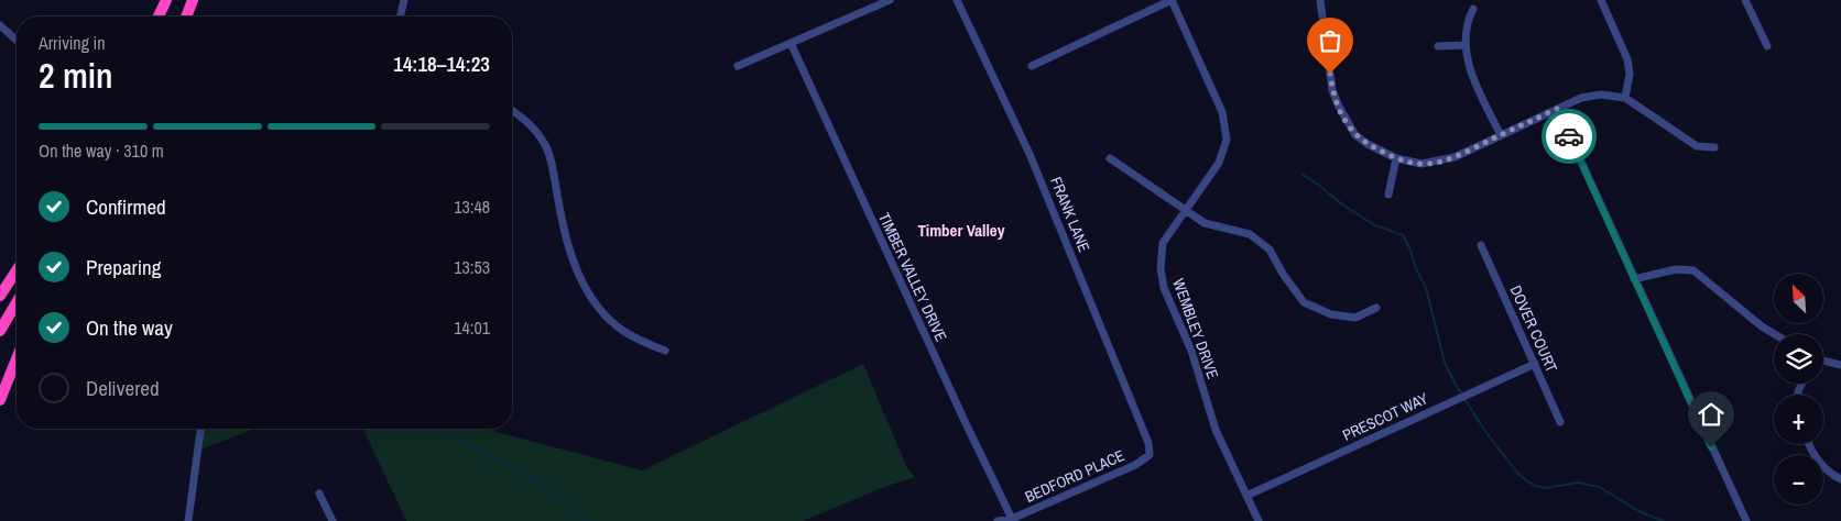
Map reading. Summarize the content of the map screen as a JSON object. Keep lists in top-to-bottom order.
{
  "streets": {
    "street": [
      "FRANK LANE",
      "TIMBER VALLEY DRIVE",
      "WEMBLEY DRIVE",
      "DOVER COURT",
      "PRESCOT WAY",
      "BEDFORD PLACE"
    ]
  },
  "crossings": [
    ["FRANK LANE", "BEDFORD PLACE"],
    ["TIMBER VALLEY DRIVE", "BEDFORD PLACE"],
    ["WEMBLEY DRIVE", "PRESCOT WAY"],
    ["DOVER COURT", "PRESCOT WAY"]
  ],
  "districts": ["Timber Valley"],
  "north": "top left",
  "page": {
    "heading": ["2 min", "Arriving in", "14:18–14:23"],
    "bar": "On the way · 310 m",
    "list": [
      ["Confirmed", "13:48"],
      ["Preparing", "13:53"],
      ["On the way", "14:01"],
      "Delivered"
    ],
    "map_buttons": ["+", "−"]
  }
}
